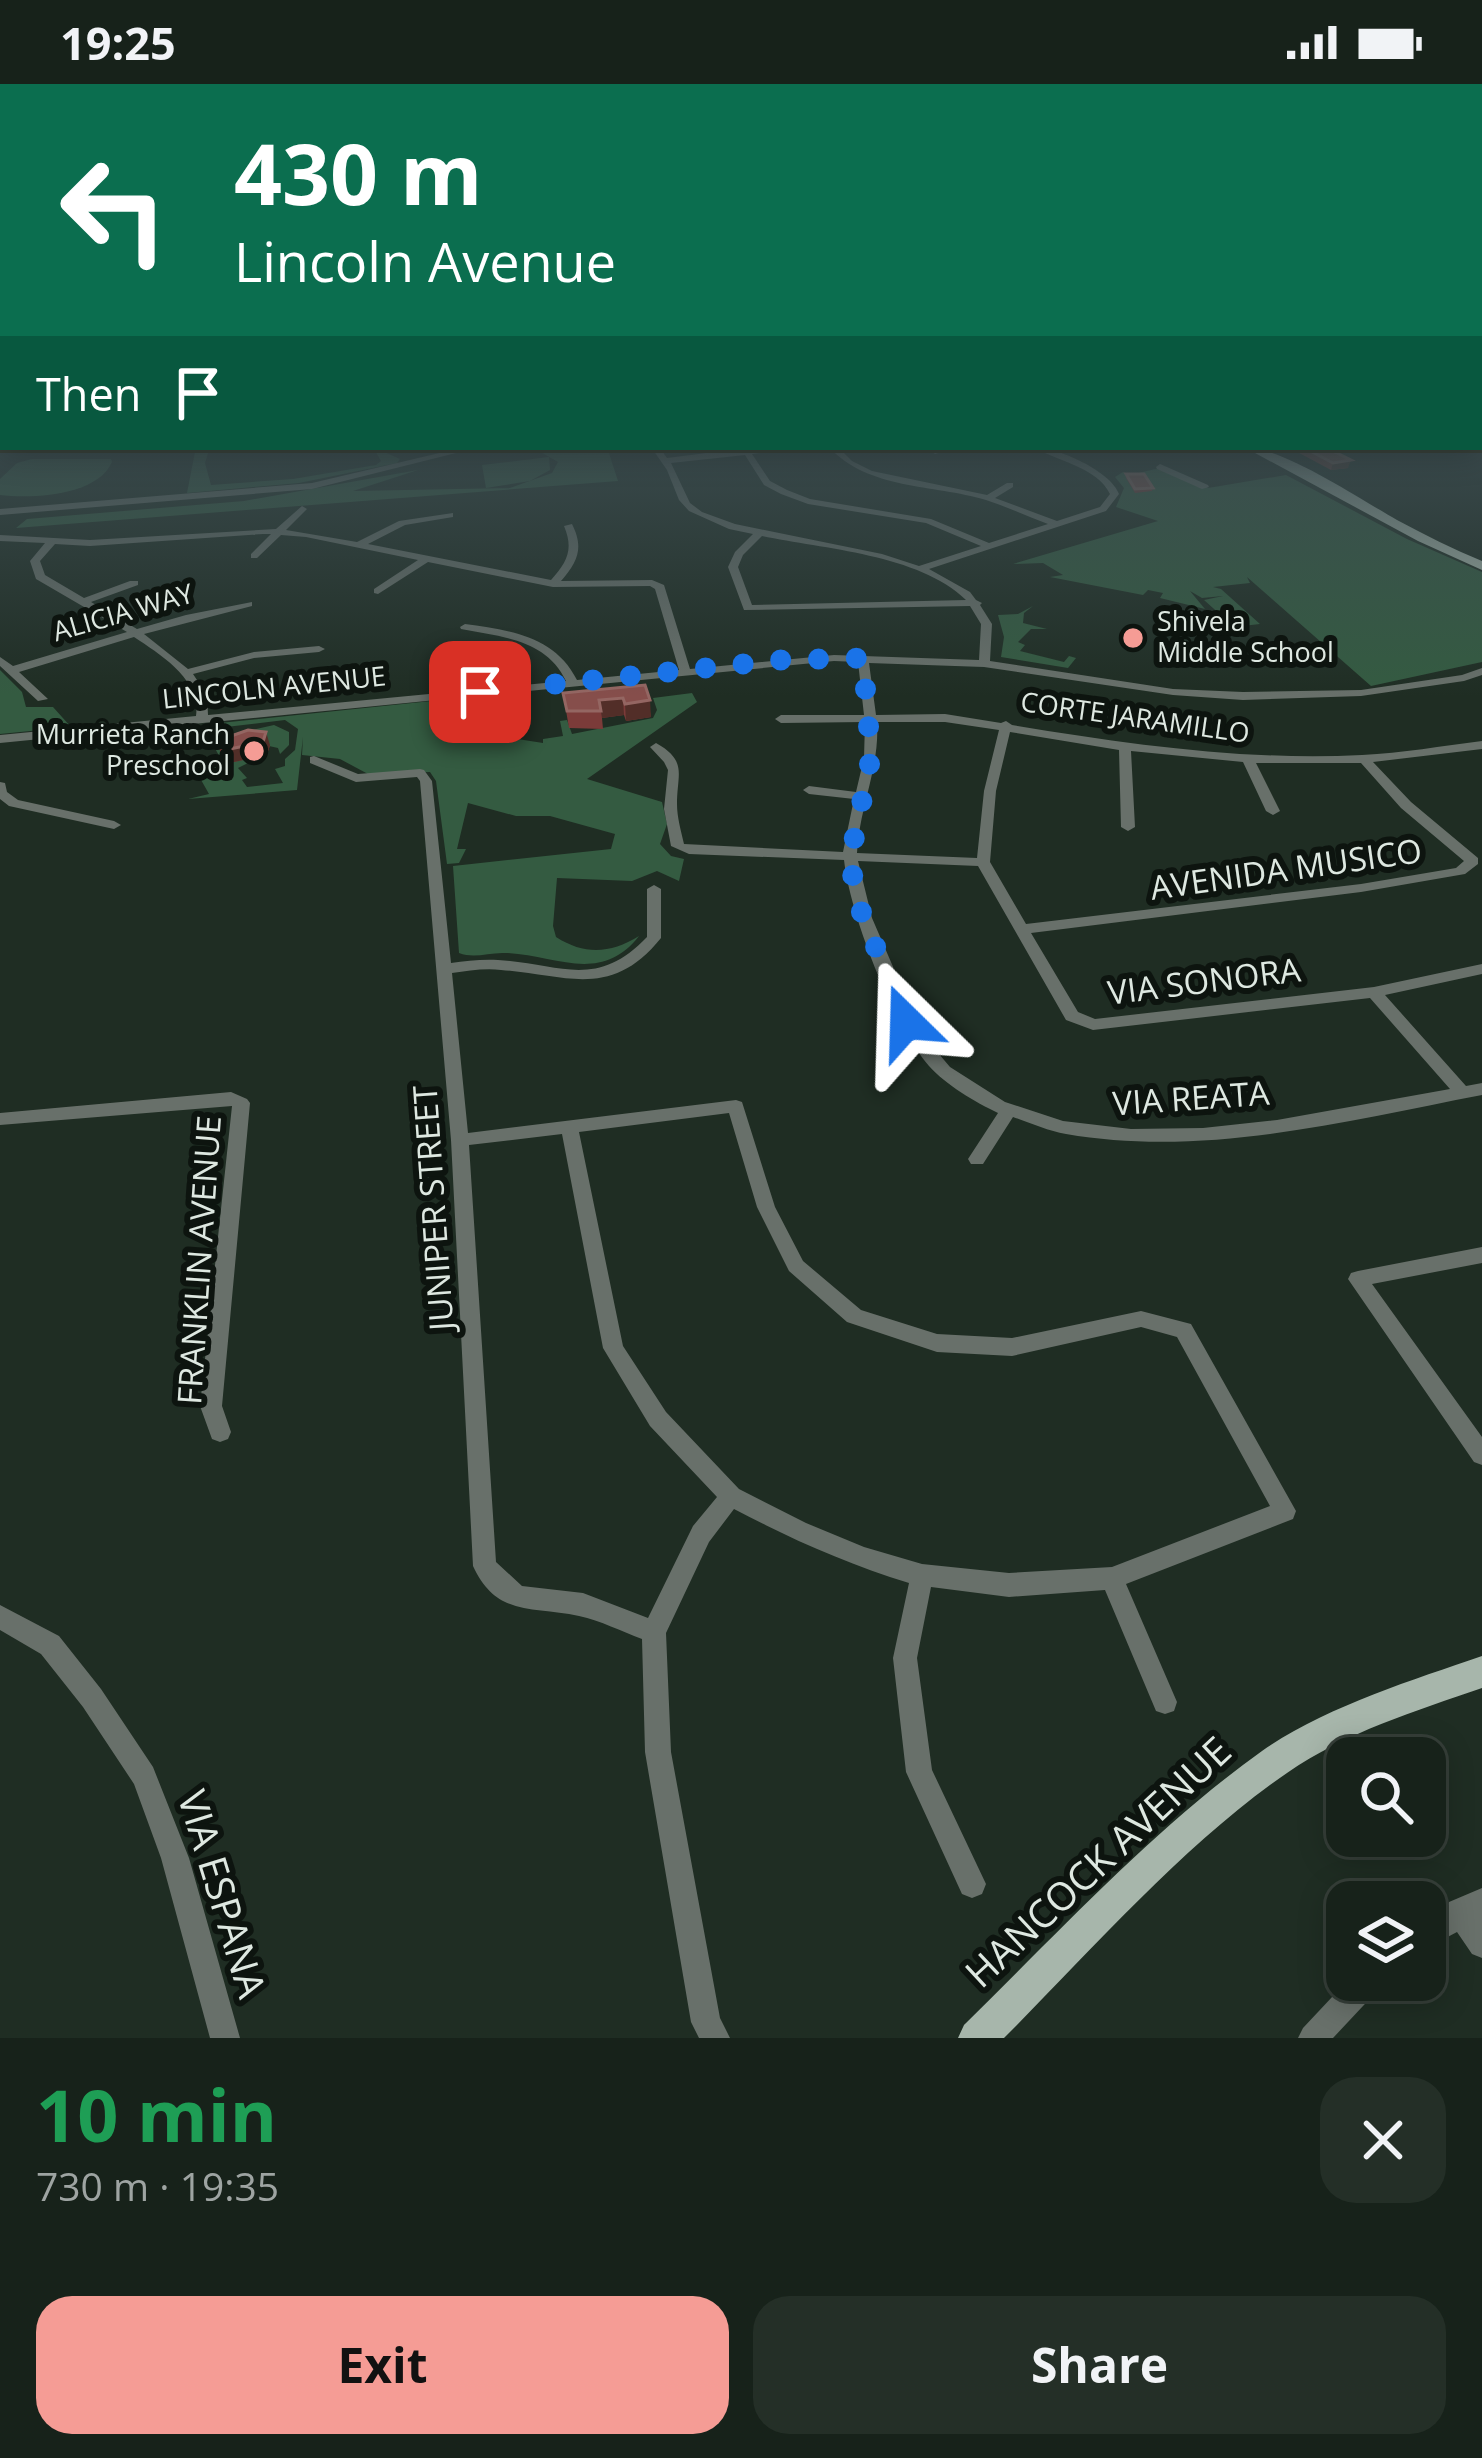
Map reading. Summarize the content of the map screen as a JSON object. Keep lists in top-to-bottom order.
{
  "streets": {
    "main road": ["HANCOCK AVENUE"],
    "street": [
      "ALICIA WAY",
      "LINCOLN AVENUE",
      "CORTE JARAMILLO",
      "AVENIDA MUSICO",
      "VIA SONORA",
      "VIA REATA",
      "JUNIPER STREET",
      "FRANKLIN AVENUE",
      "VIA ESPANA"
    ]
  },
  "crossings": [
    ["LINCOLN AVENUE", "VIA REATA"],
    ["CORTE JARAMILLO", "AVENIDA MUSICO"],
    ["CORTE JARAMILLO", "VIA REATA"],
    ["AVENIDA MUSICO", "VIA SONORA"]
  ],
  "places": ["Shivela Middle School", "Murrieta Ranch Preschool"],
  "page": {
    "status": "19:25",
    "turn": ["430 m", "Lincoln Avenue"],
    "then": "Then",
    "heading": ["10 min", "730 m · 19:35"],
    "buttons": ["Exit", "Share"]
  }
}
